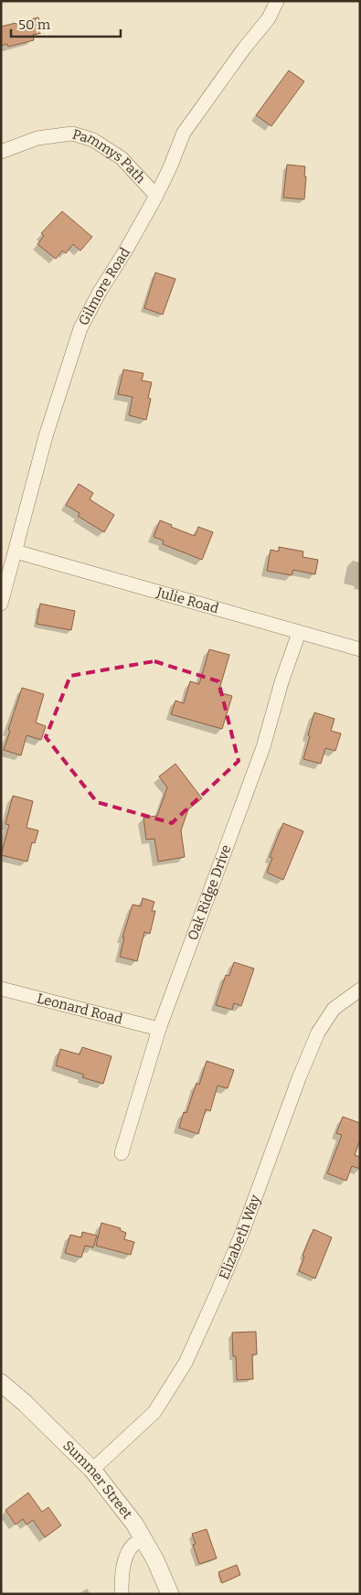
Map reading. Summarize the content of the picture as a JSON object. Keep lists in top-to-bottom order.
{
  "streets": {
    "street": [
      "Pammys Path",
      "Gilmore Road",
      "Julie Road",
      "Oak Ridge Drive",
      "Leonard Road",
      "Elizabeth Way",
      "Summer Street"
    ]
  },
  "crossings": [
    ["Pammys Path", "Gilmore Road"],
    ["Gilmore Road", "Julie Road"],
    ["Julie Road", "Oak Ridge Drive"],
    ["Oak Ridge Drive", "Leonard Road"],
    ["Elizabeth Way", "Summer Street"]
  ],
  "scale_bar": "50 m"
}
